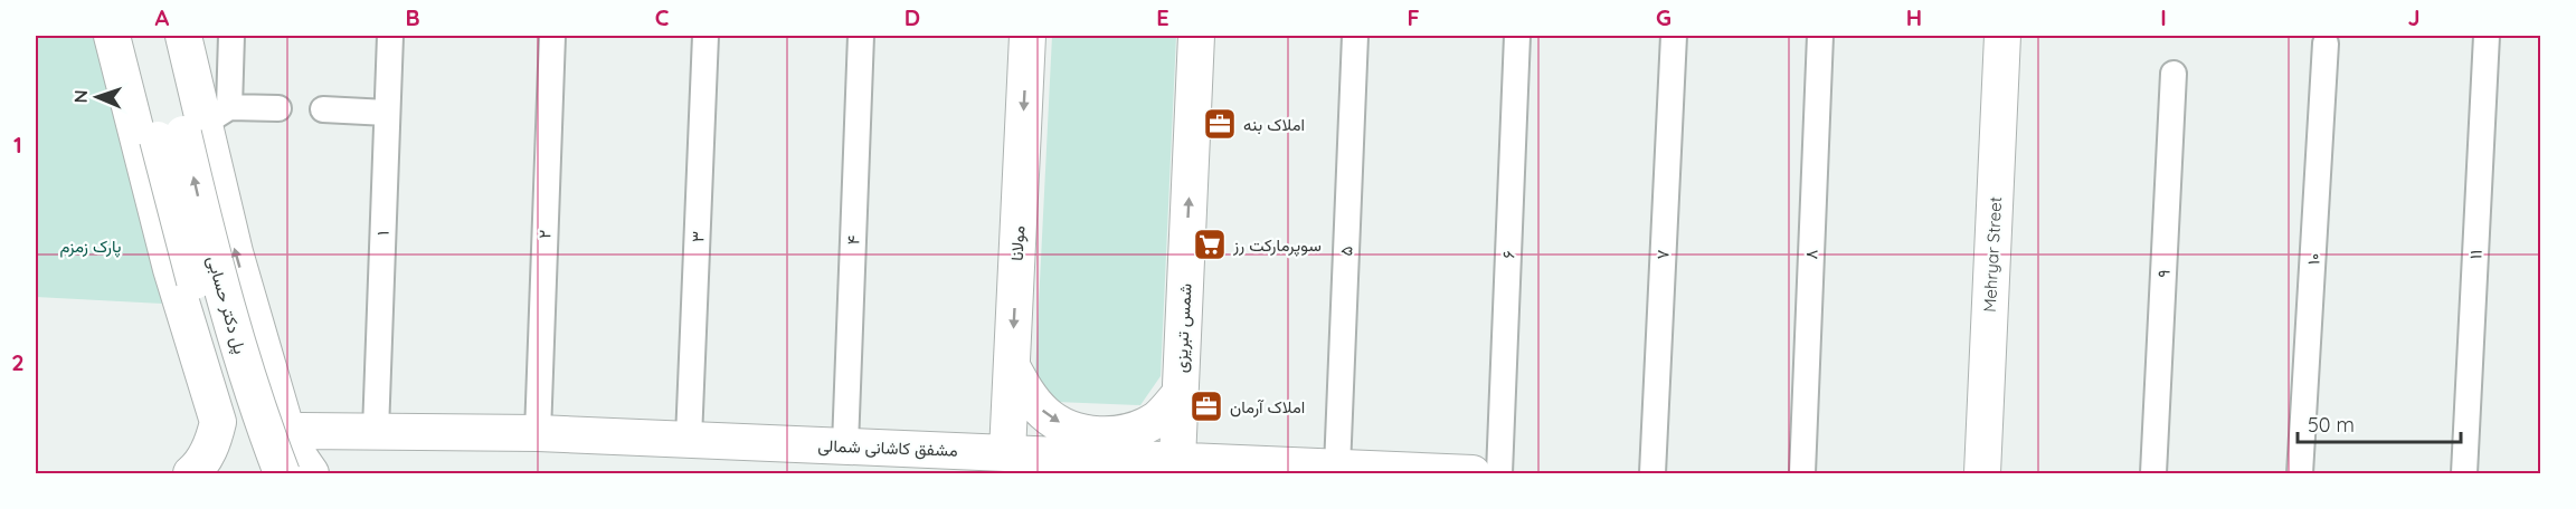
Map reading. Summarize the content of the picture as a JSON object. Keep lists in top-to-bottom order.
{
  "streets": {
    "street": [
      "۱",
      "۲",
      "۳",
      "۴",
      "مولانا",
      "۵",
      "۶",
      "۷",
      "۸",
      "Mehryar Street",
      "۱۱",
      "۱۰",
      "۹",
      "پل دکتر حسابی",
      "شمس تبریزی",
      "مشفق کاشانی شمالی"
    ]
  },
  "crossings": [
    ["۱", "مشفق کاشانی شمالی"],
    ["۲", "مشفق کاشانی شمالی"],
    ["۳", "مشفق کاشانی شمالی"],
    ["۴", "مشفق کاشانی شمالی"],
    ["مولانا", "مشفق کاشانی شمالی"],
    ["۵", "مشفق کاشانی شمالی"],
    ["شمس تبریزی", "مشفق کاشانی شمالی"]
  ],
  "one_way": ["مولانا", "شمس تبریزی"],
  "parks": ["پارک زمزم"],
  "places": {
    "office": ["املاک بنه", "املاک آرمان"],
    "supermarket": ["سوپرمارکت رز"]
  },
  "scale_bar": "50 m",
  "north": "left",
  "grid": {
    "columns": [
      "A",
      "B",
      "C",
      "D",
      "E",
      "F",
      "G",
      "H",
      "I",
      "J"
    ],
    "rows": ["1", "2"]
  }
}
